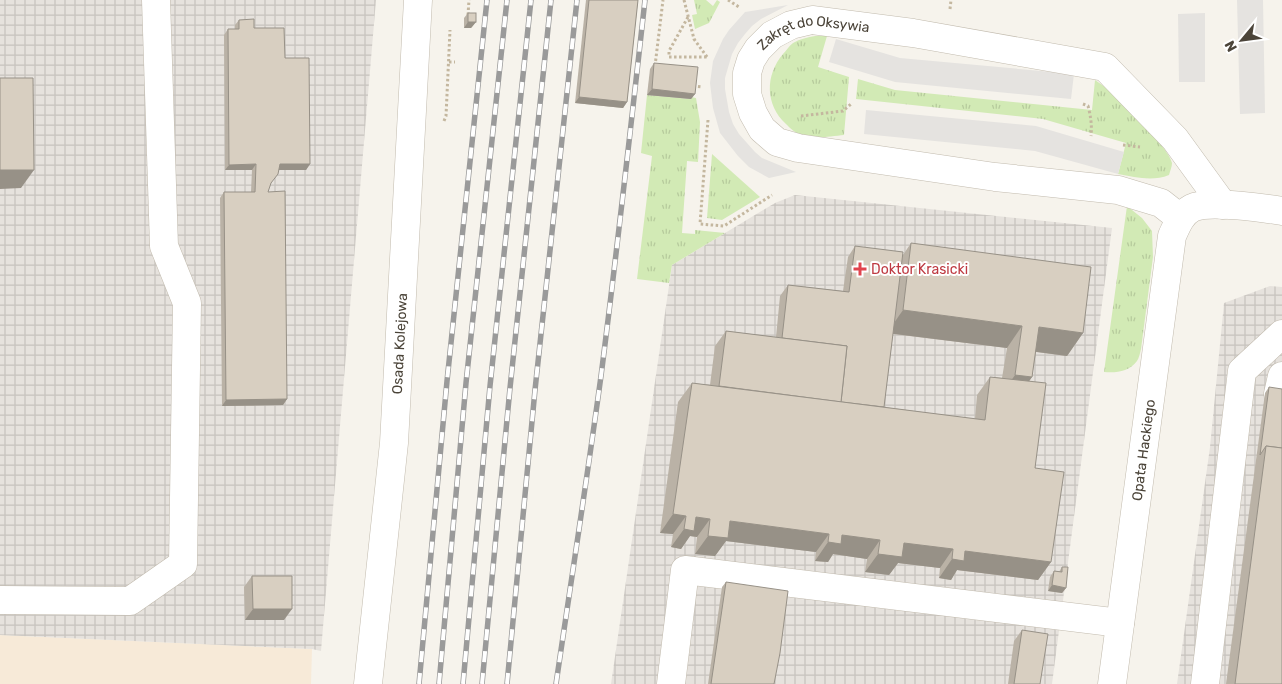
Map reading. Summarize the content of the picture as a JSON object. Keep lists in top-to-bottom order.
{
  "streets": {
    "street": ["Zakręt do Oksywia", "Osada Kolejowa", "Opata Hackiego"]
  },
  "crossings": [
    ["Zakręt do Oksywia", "Opata Hackiego"]
  ],
  "places": {
    "health": ["Doktor Krasicki"]
  },
  "north": "bottom left"
}
